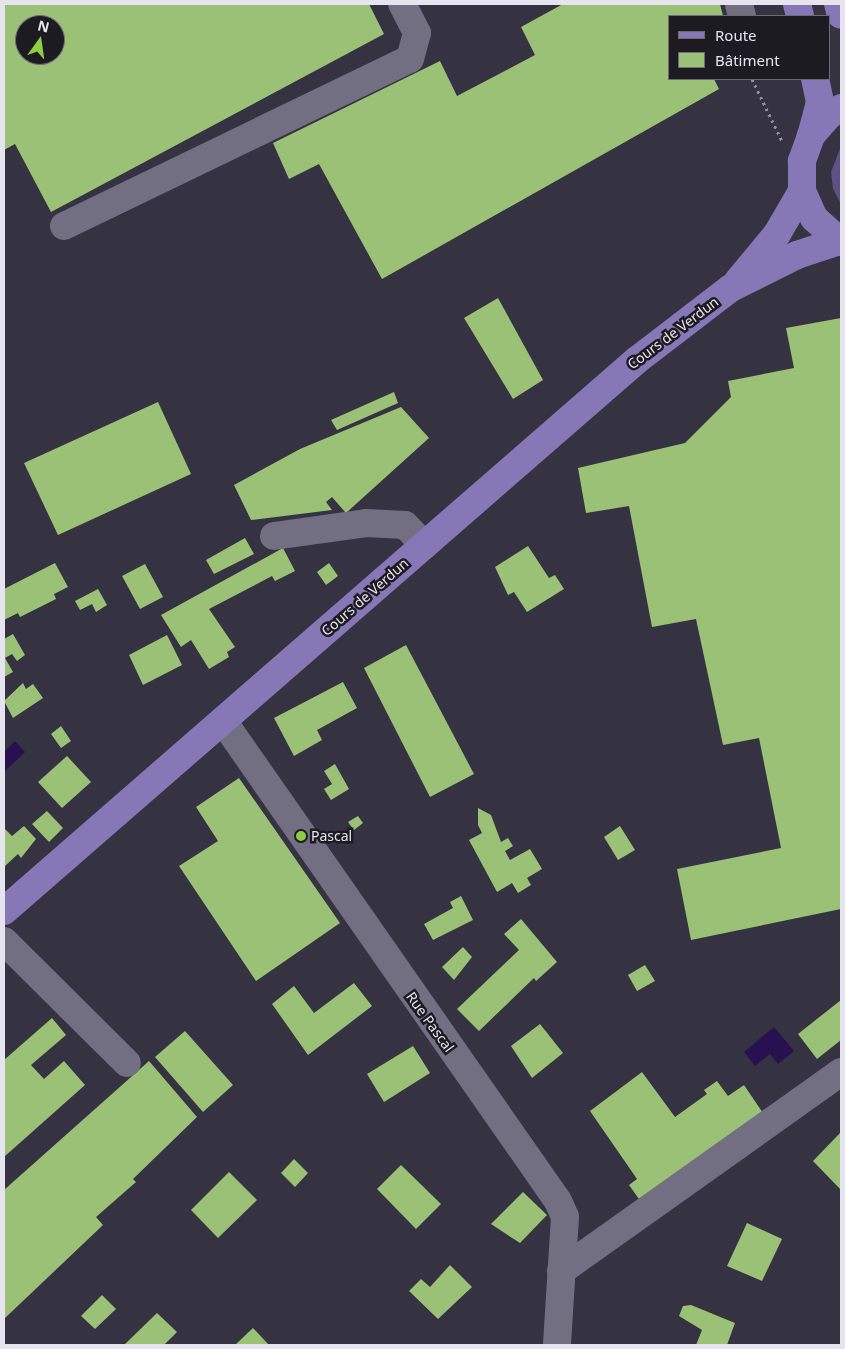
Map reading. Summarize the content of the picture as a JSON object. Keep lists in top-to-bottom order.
{
  "streets": {
    "main road": ["Cours de Verdun"],
    "street": ["Rue Pascal"]
  },
  "crossings": [
    ["Cours de Verdun", "Rue Pascal"]
  ],
  "places": ["Pascal"],
  "legend": ["Route", "Bâtiment"],
  "north": "top"
}
